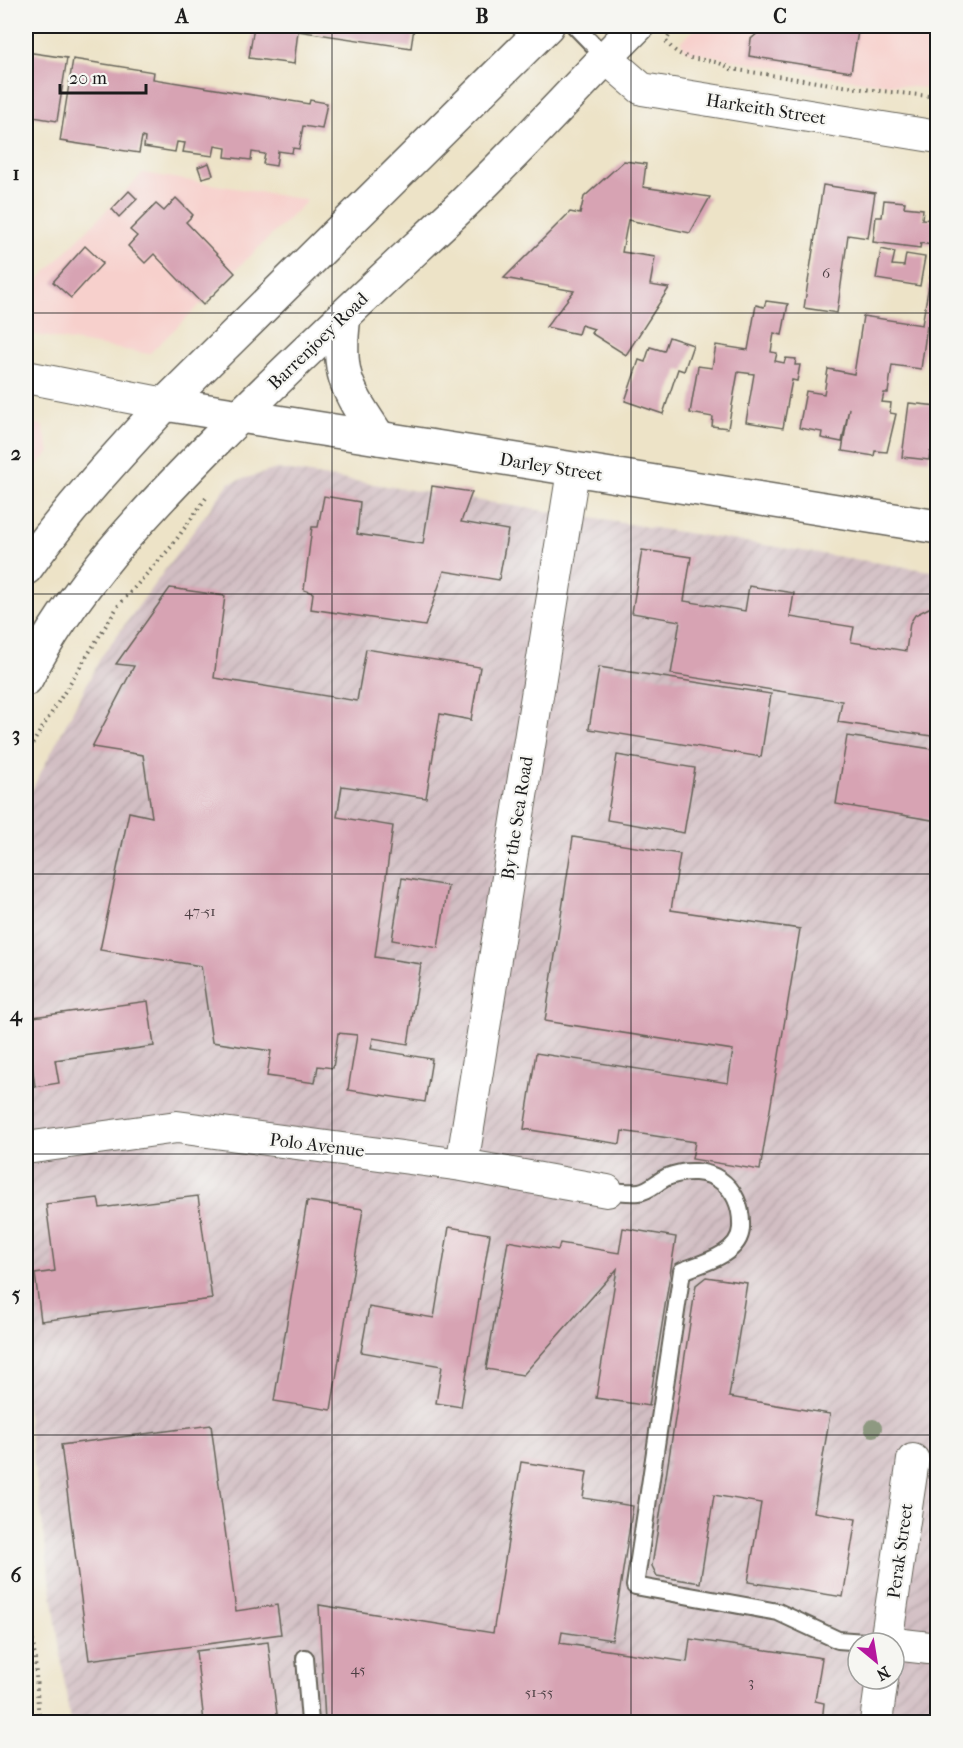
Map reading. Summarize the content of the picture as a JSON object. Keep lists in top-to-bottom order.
{
  "streets": {
    "main road": ["Barrenjoey Road", "Darley Street"],
    "street": [
      "Harkeith Street",
      "By the Sea Road",
      "Polo Avenue",
      "Perak Street"
    ]
  },
  "crossings": [
    ["Harkeith Street", "Barrenjoey Road"],
    ["Barrenjoey Road", "Darley Street"],
    ["Darley Street", "By the Sea Road"],
    ["By the Sea Road", "Polo Avenue"]
  ],
  "house_numbers": [
    "6",
    "47-51",
    "45",
    "3",
    "51-55"
  ],
  "scale_bar": "20 m",
  "north": "bottom right",
  "grid": {
    "columns": ["A", "B", "C"],
    "rows": [
      "1",
      "2",
      "3",
      "4",
      "5",
      "6"
    ]
  }
}
